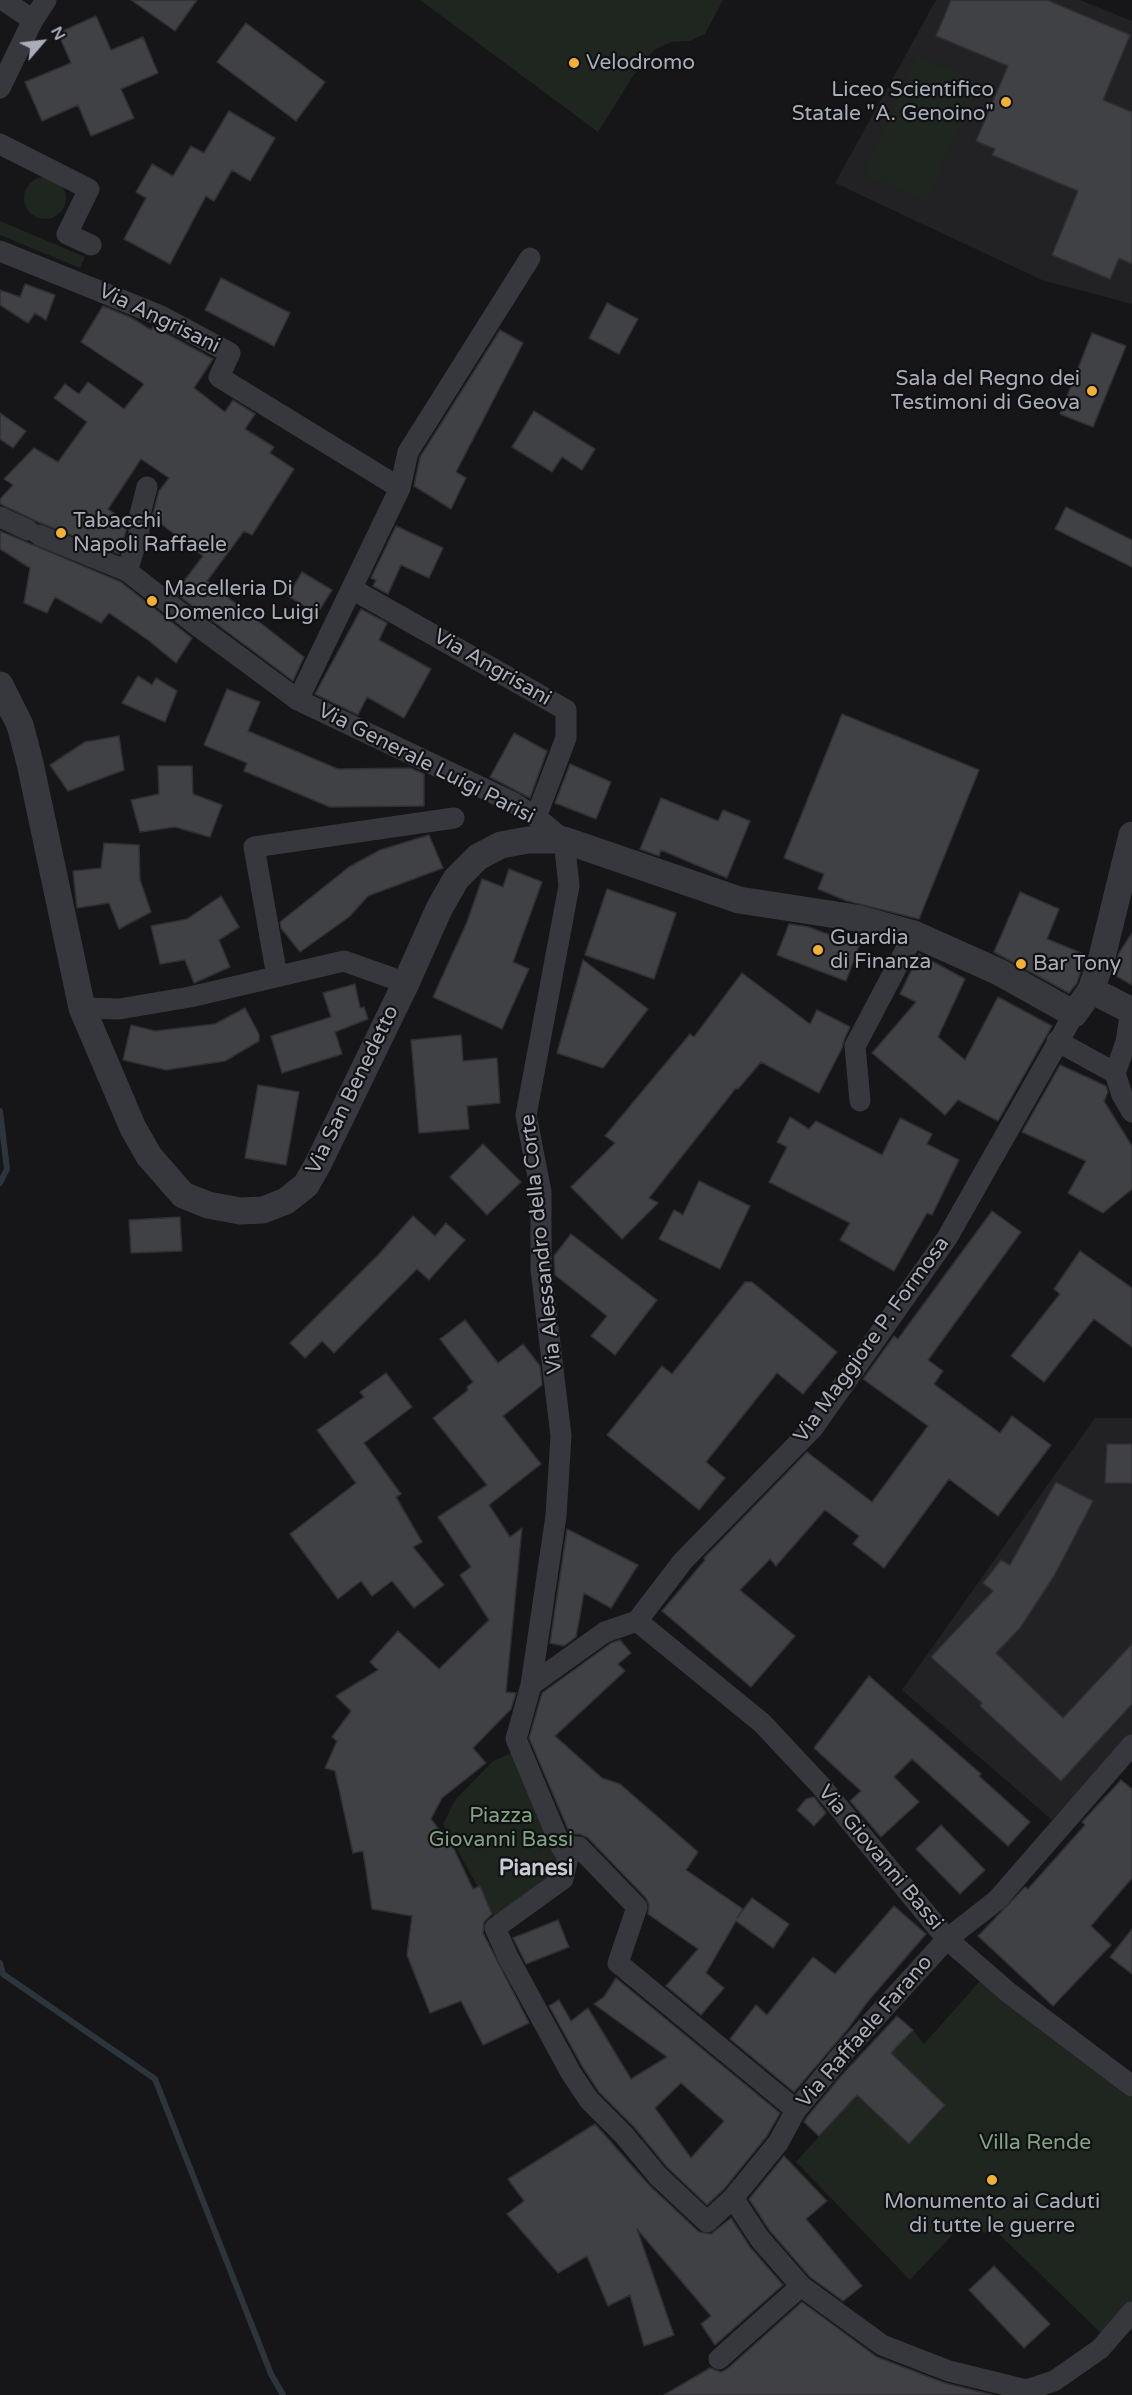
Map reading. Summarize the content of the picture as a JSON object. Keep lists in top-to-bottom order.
{
  "streets": {
    "street": [
      "Via Angrisani",
      "Via Generale Luigi Parisi",
      "Via San Benedetto",
      "Via Alessandro della Corte",
      "Via Maggiore P. Formosa",
      "Via Giovanni Bassi",
      "Via Raffaele Farano"
    ]
  },
  "crossings": [
    ["Via Angrisani", "Via Generale Luigi Parisi"],
    ["Via Generale Luigi Parisi", "Via San Benedetto"],
    ["Via Generale Luigi Parisi", "Via Alessandro della Corte"],
    ["Via Generale Luigi Parisi", "Via Maggiore P. Formosa"],
    ["Via San Benedetto", "Via Alessandro della Corte"],
    ["Via Alessandro della Corte", "Via Raffaele Farano"],
    ["Via Maggiore P. Formosa", "Via Giovanni Bassi"],
    ["Via Giovanni Bassi", "Via Raffaele Farano"]
  ],
  "districts": ["Pianesi"],
  "parks": ["Piazza Giovanni Bassi", "Villa Rende"],
  "places": [
    "Velodromo",
    "Liceo Scientifico Statale \"A. Genoino\"",
    "Sala del Regno dei Testimoni di Geova",
    "Tabacchi Napoli Raffaele",
    "Macelleria Di Domenico Luigi",
    "Guardia di Finanza",
    "Bar Tony",
    "Monumento ai Caduti di tutte le guerre"
  ],
  "north": "top right"
}
